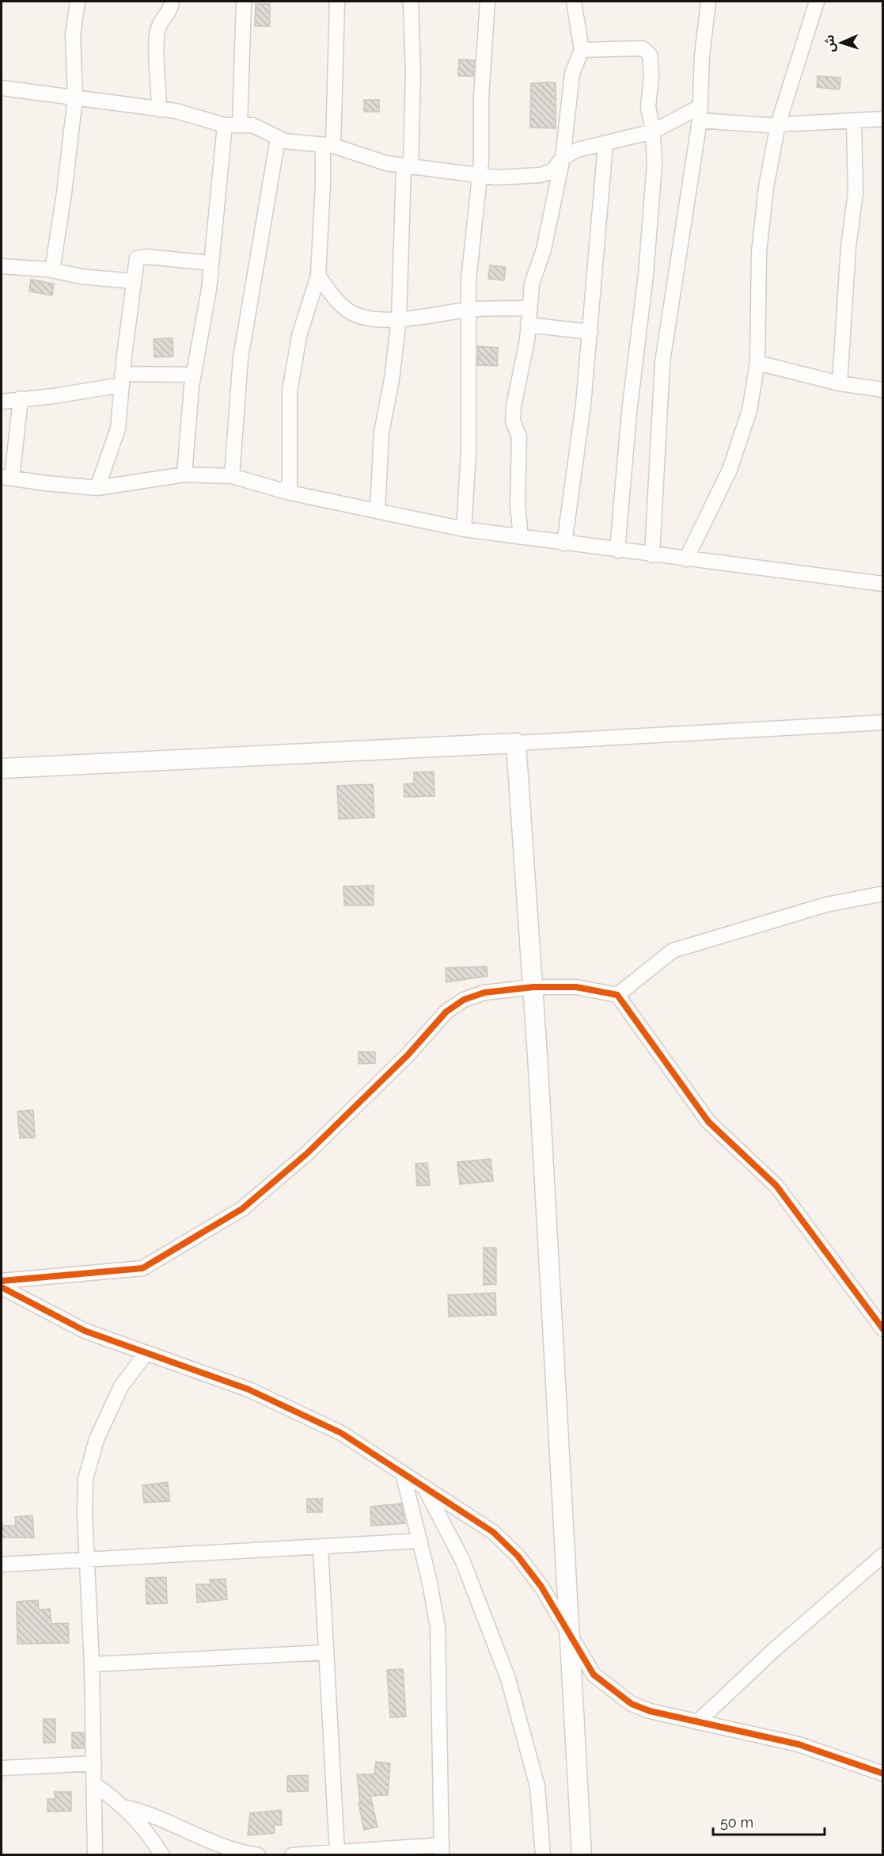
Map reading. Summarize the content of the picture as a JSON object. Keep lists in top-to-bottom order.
{
  "scale_bar": "50 m",
  "north": "left"
}
